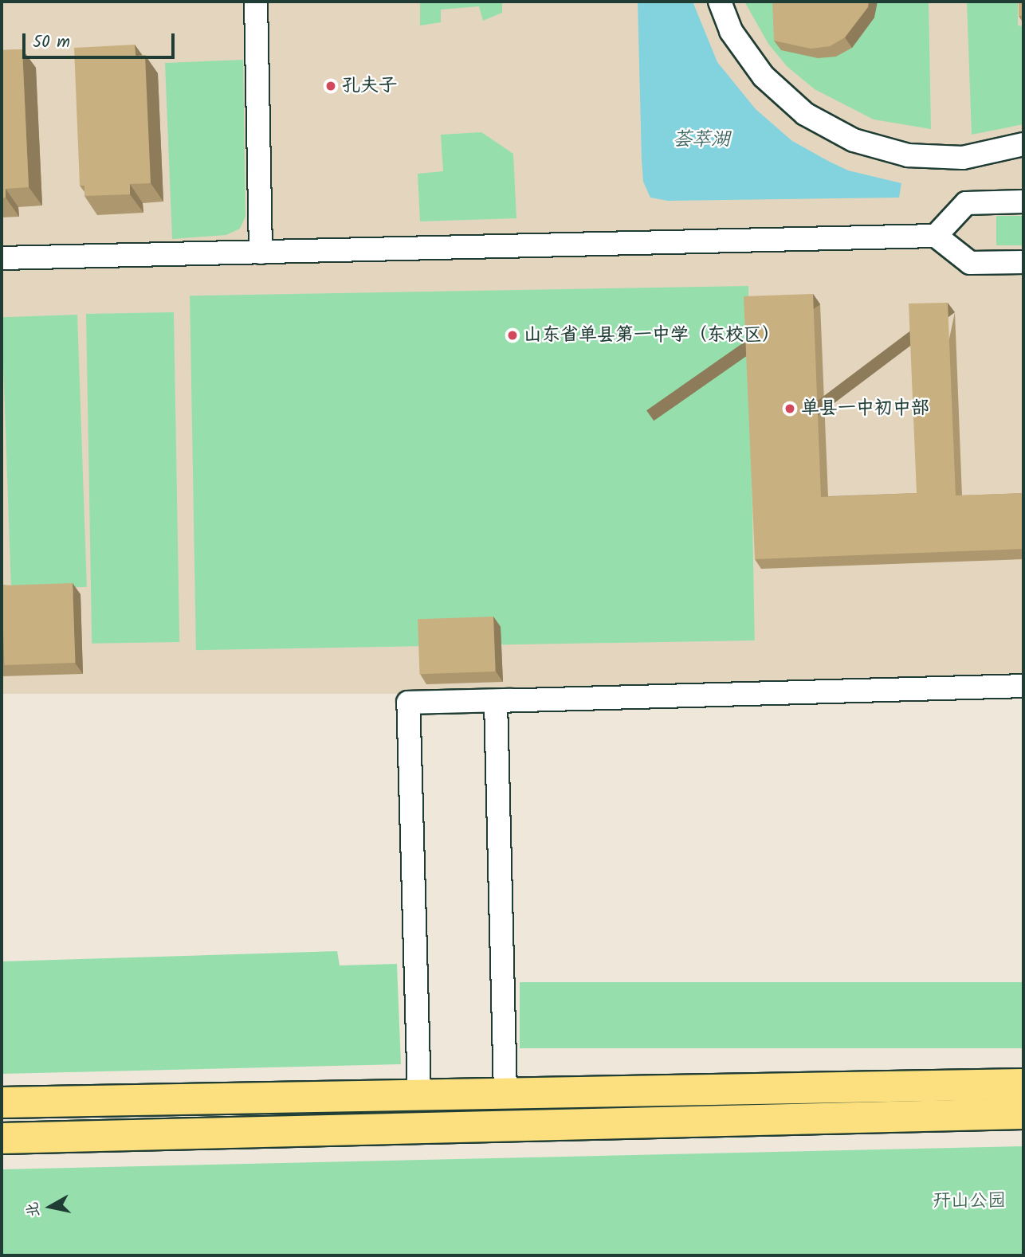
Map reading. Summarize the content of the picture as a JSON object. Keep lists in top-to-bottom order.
{
  "water": ["荟萃湖"],
  "parks": ["幵山公园"],
  "places": ["孔夫子", "山东省单县第一中学（东校区）", "单县一中初中部"],
  "scale_bar": "50 m",
  "north": "left"
}
